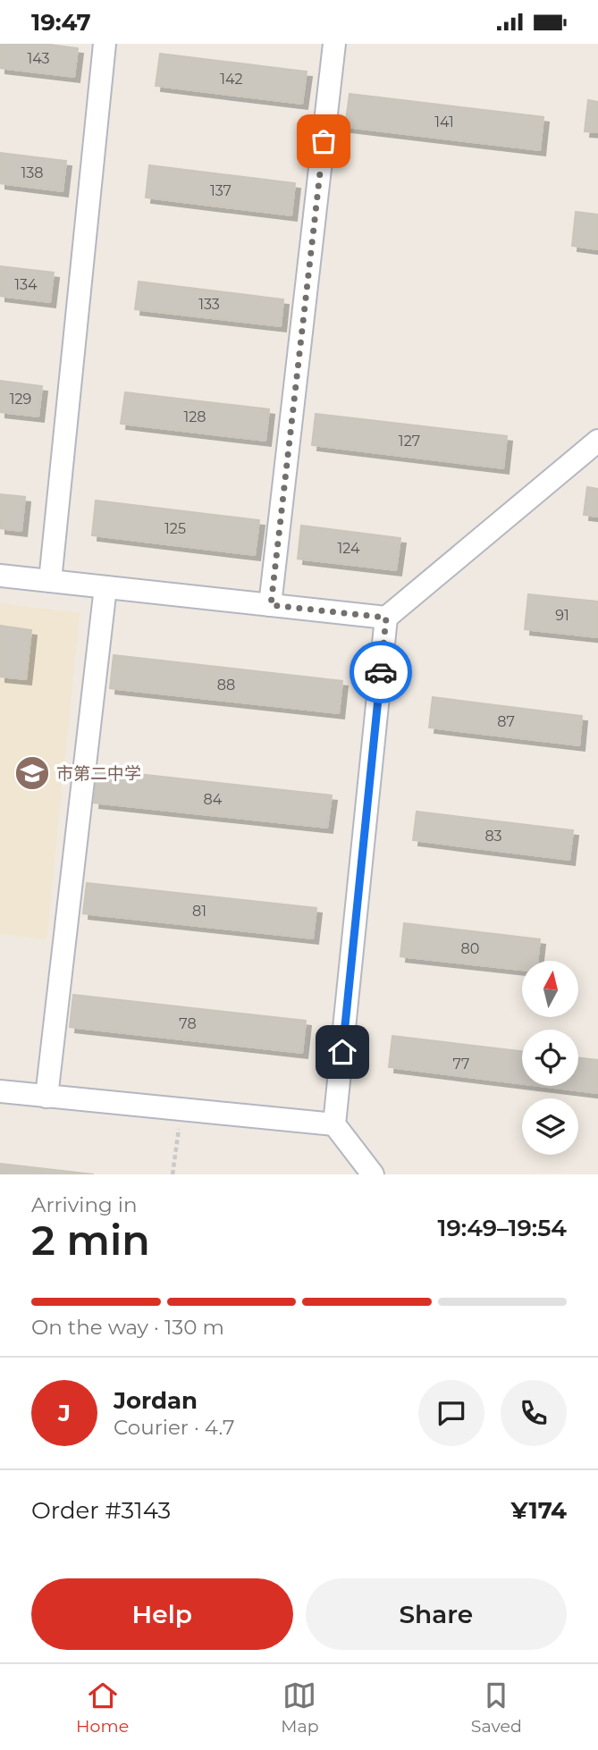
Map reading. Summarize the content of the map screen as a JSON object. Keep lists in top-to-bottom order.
{
  "places": {
    "school or university": ["市第二中学"]
  },
  "house_numbers": [
    "143",
    "142",
    "141",
    "138",
    "137",
    "134",
    "133",
    "129",
    "128",
    "127",
    "125",
    "124",
    "91",
    "88",
    "87",
    "84",
    "83",
    "81",
    "80",
    "78",
    "77"
  ],
  "north": "top",
  "page": {
    "status": "19:47",
    "heading": ["2 min", "Arriving in", "19:49–19:54"],
    "panel": [
      "Jordan",
      "Courier · 4.7",
      "Order #3143",
      "¥174"
    ],
    "bar": "On the way · 130 m",
    "round": "J",
    "buttons": ["Help", "Share"],
    "tabs": ["Home", "Map", "Saved"]
  }
}
